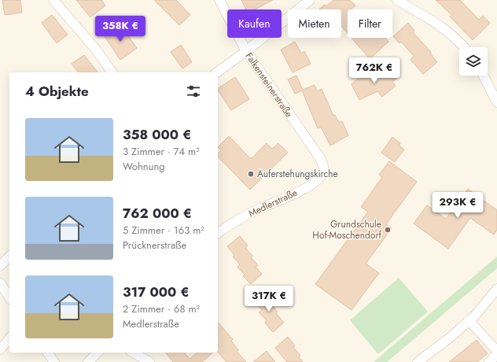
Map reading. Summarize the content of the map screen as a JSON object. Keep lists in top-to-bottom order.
{
  "streets": {
    "street": ["Falkensteinerstraße", "Medlerstraße"]
  },
  "crossings": [
    ["Falkensteinerstraße", "Medlerstraße"]
  ],
  "places": ["Auferstehungskirche", "Grundschule Hof-Moschendorf"],
  "page": {
    "chip": ["Kaufen", "Mieten", "Filter"],
    "price": [
      "358K €",
      "762K €",
      "293K €",
      "317K €"
    ],
    "heading": "4 Objekte",
    "list": [
      {
        "name": "358 000 €",
        "note": "3 Zimmer · 74 m² · Wohnung"
      },
      {
        "name": "762 000 €",
        "note": "5 Zimmer · 163 m² · Prücknerstraße"
      },
      {
        "name": "317 000 €",
        "note": "2 Zimmer · 68 m² · Medlerstraße"
      }
    ]
  }
}
